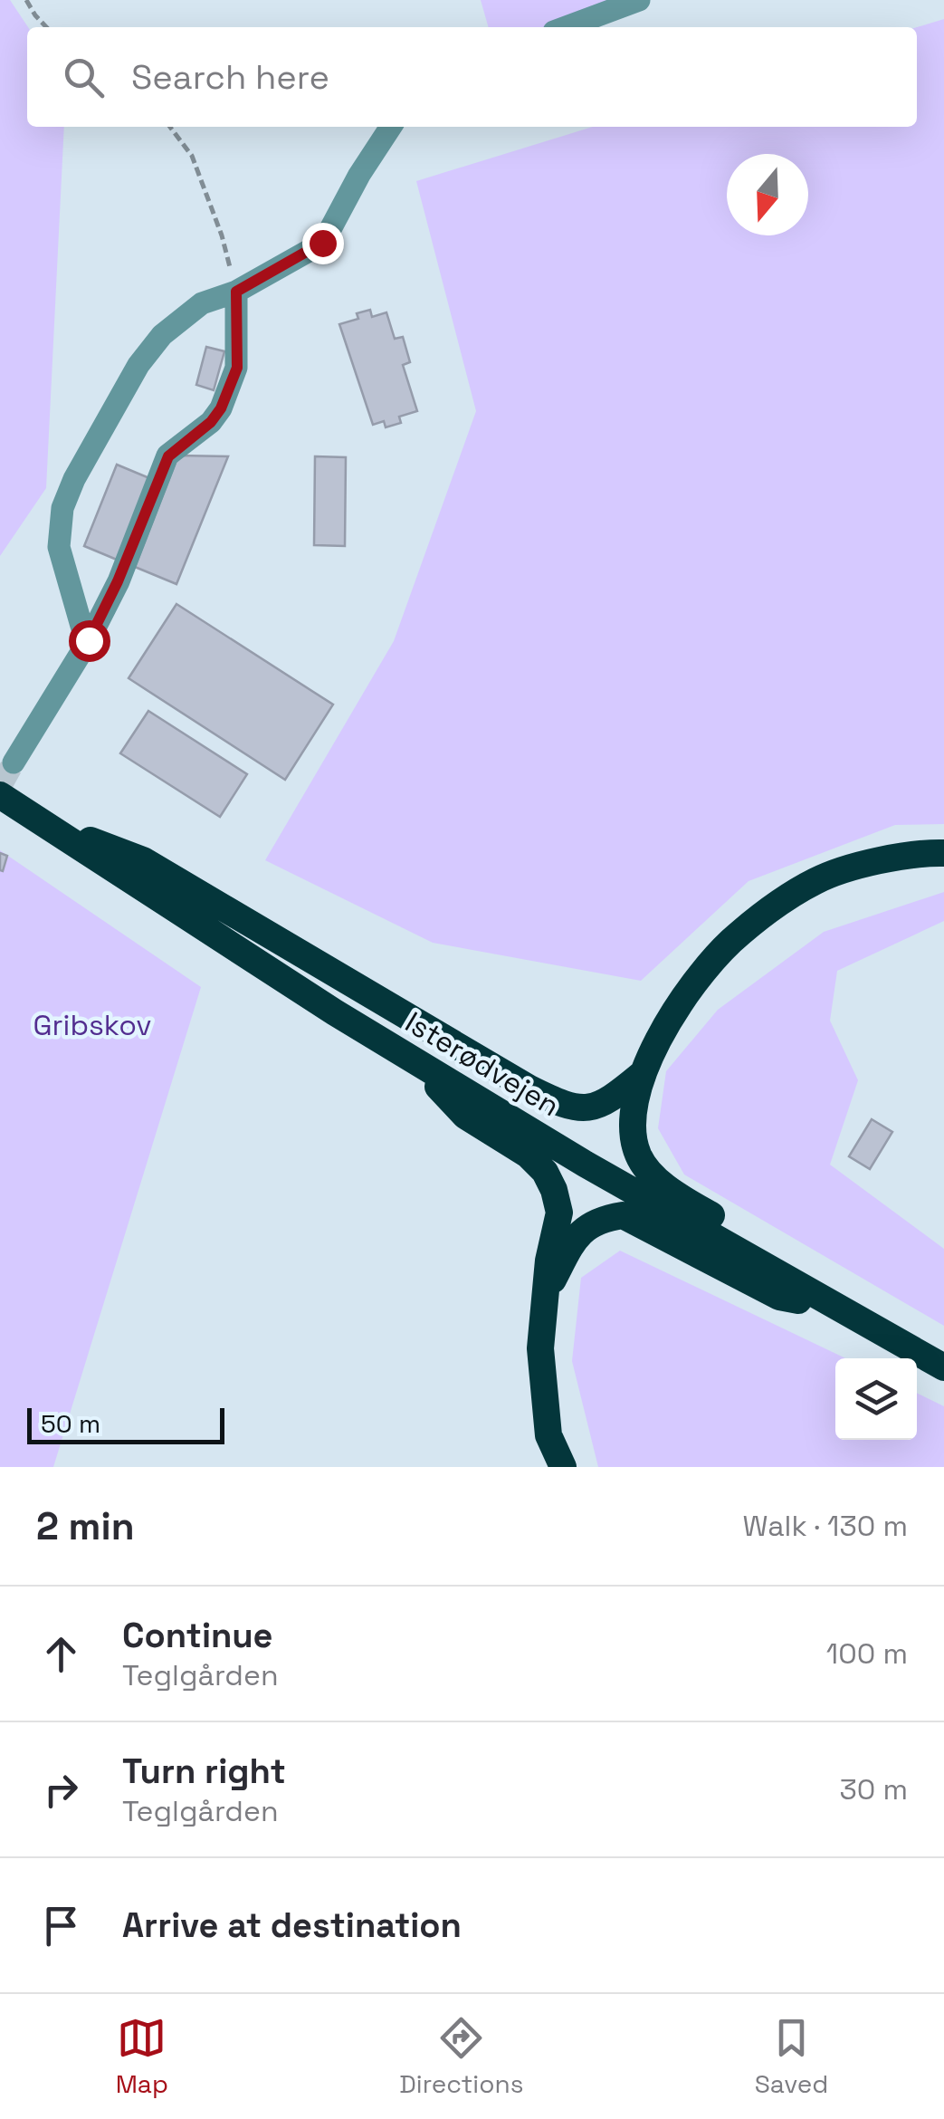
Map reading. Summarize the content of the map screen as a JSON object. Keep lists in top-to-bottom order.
{
  "streets": {
    "highway": ["Isterødvejen"]
  },
  "parks": ["Gribskov"],
  "scale_bar": "50 m",
  "north": "bottom",
  "page": {
    "search": "Search here",
    "scale": "50 m",
    "heading": ["2 min", "Walk · 130 m"],
    "list": [
      ["Continue", "Teglgården", "100 m"],
      ["Turn right", "Teglgården", "30 m"],
      "Arrive at destination"
    ],
    "nav": ["Map", "Directions", "Saved"]
  }
}
